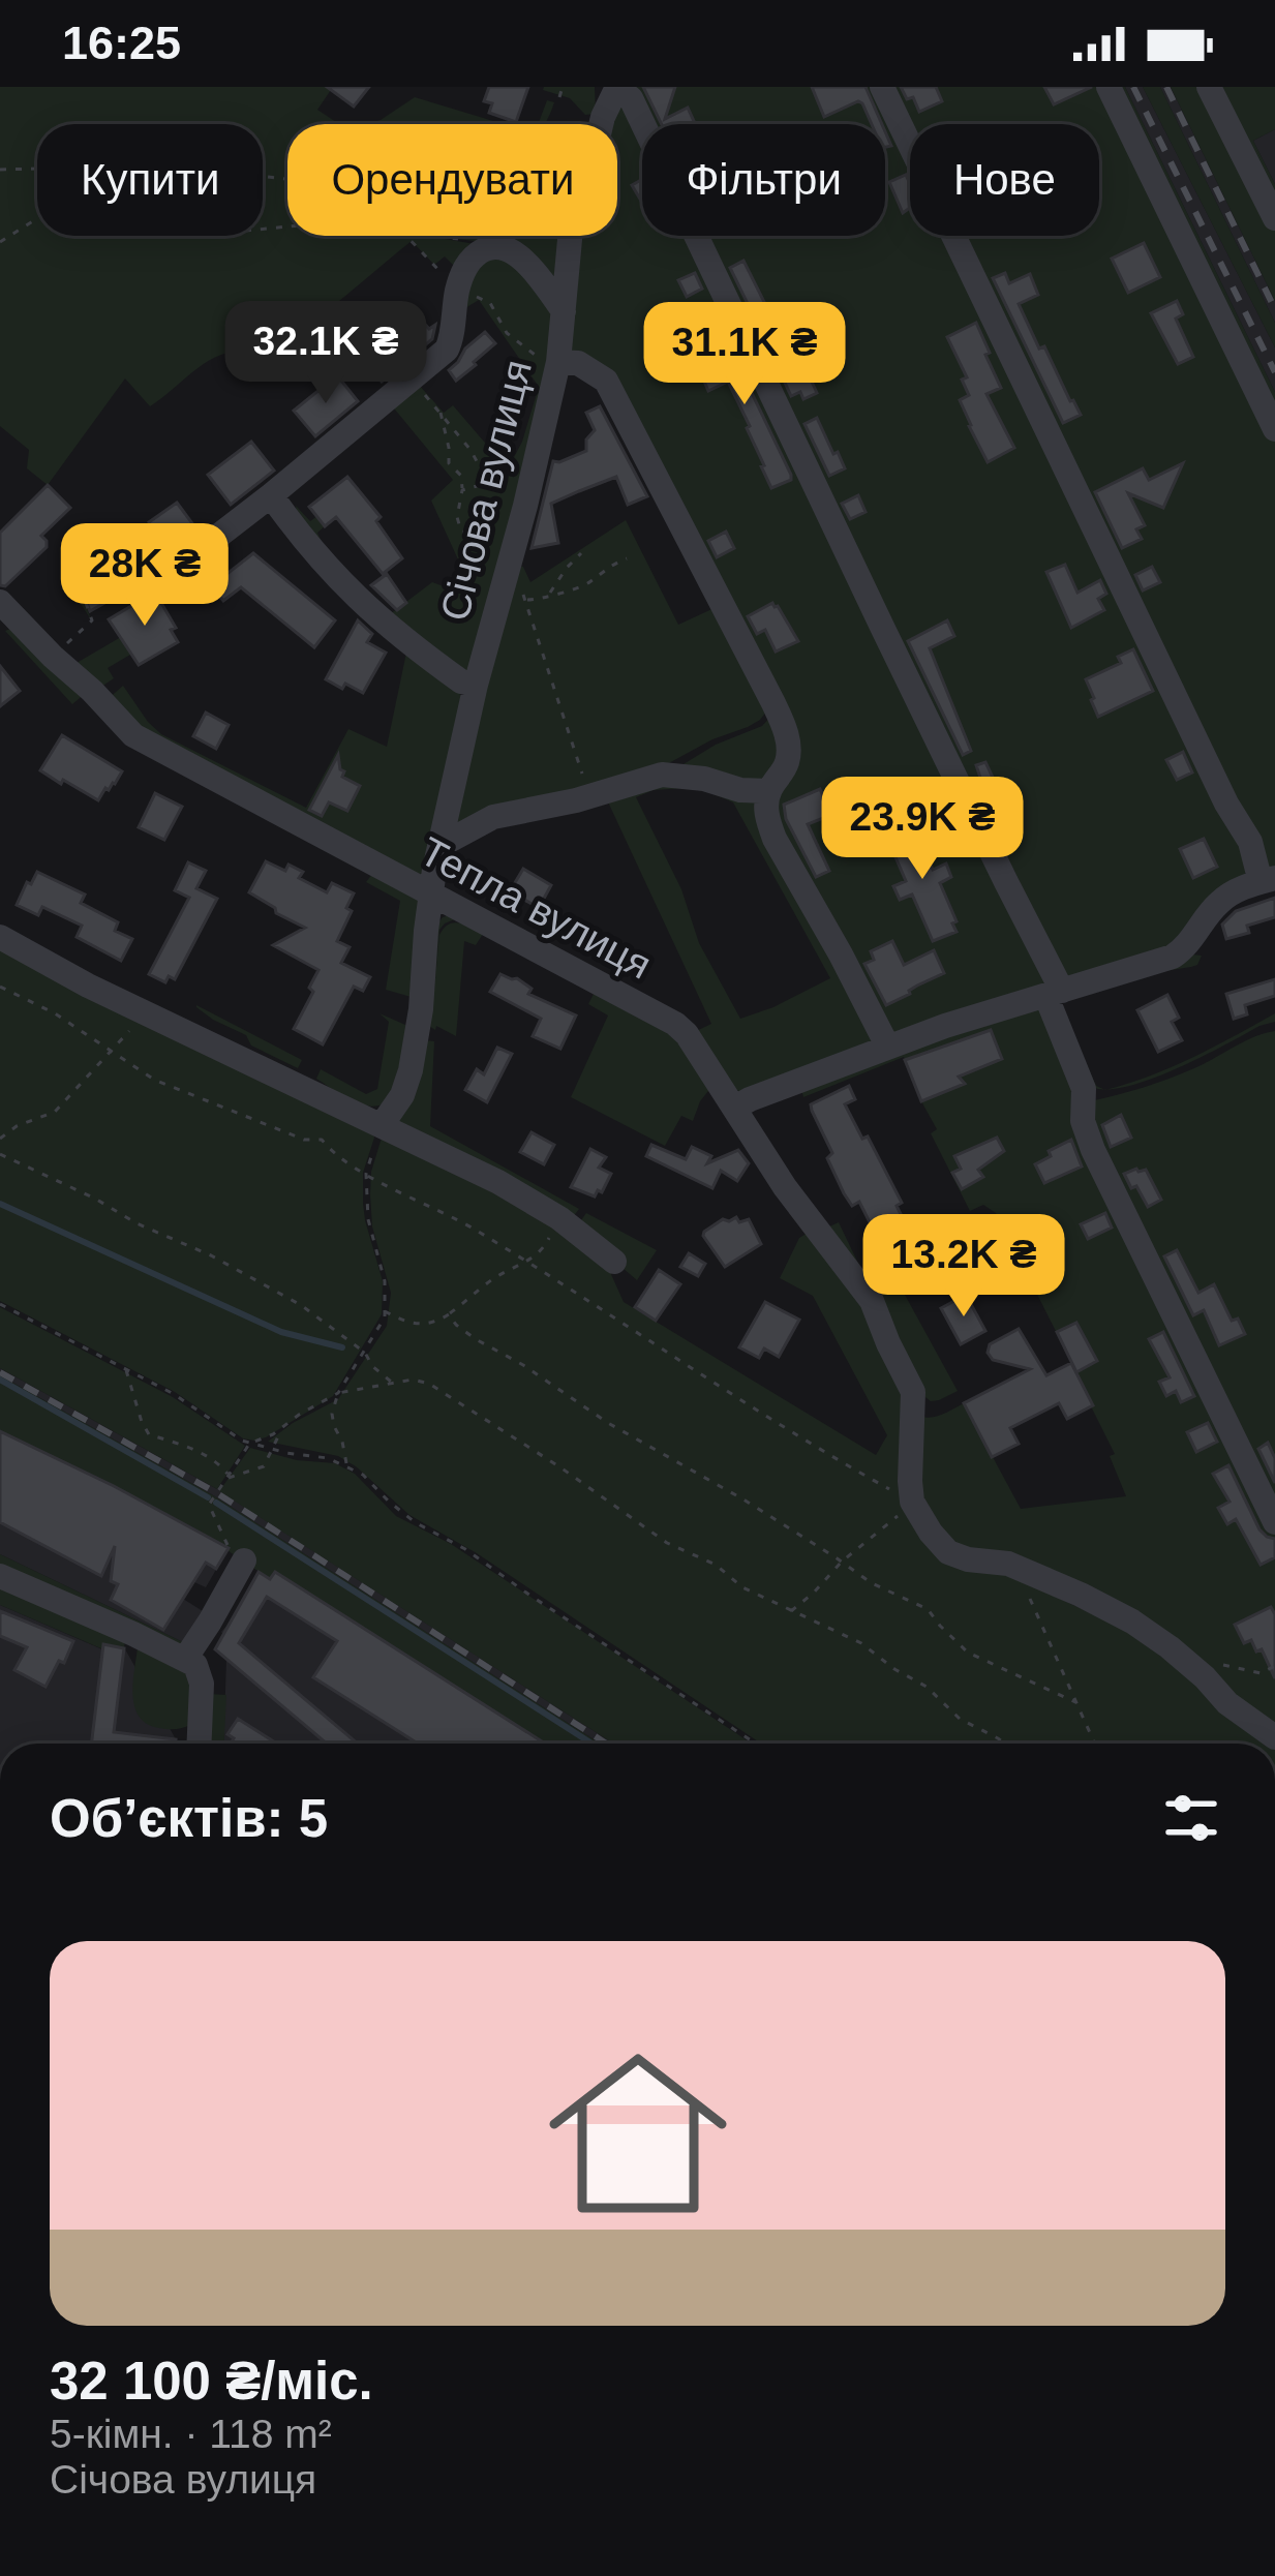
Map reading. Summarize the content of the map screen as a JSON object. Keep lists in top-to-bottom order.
{
  "streets": {
    "street": ["Січова вулиця", "Тепла вулиця"]
  },
  "crossings": [
    ["Січова вулиця", "Тепла вулиця"]
  ],
  "page": {
    "status": "16:25",
    "chip": [
      "Купити",
      "Орендувати",
      "Фільтри",
      "Нове"
    ],
    "price": [
      "32.1K ₴",
      "31.1K ₴",
      "28K ₴",
      "23.9K ₴",
      "13.2K ₴"
    ],
    "heading": "Об’єктів: 5",
    "list": [
      {
        "name": "32 100 ₴/міс.",
        "note": "5-кімн. · 118 m² · Січова вулиця"
      }
    ]
  }
}
